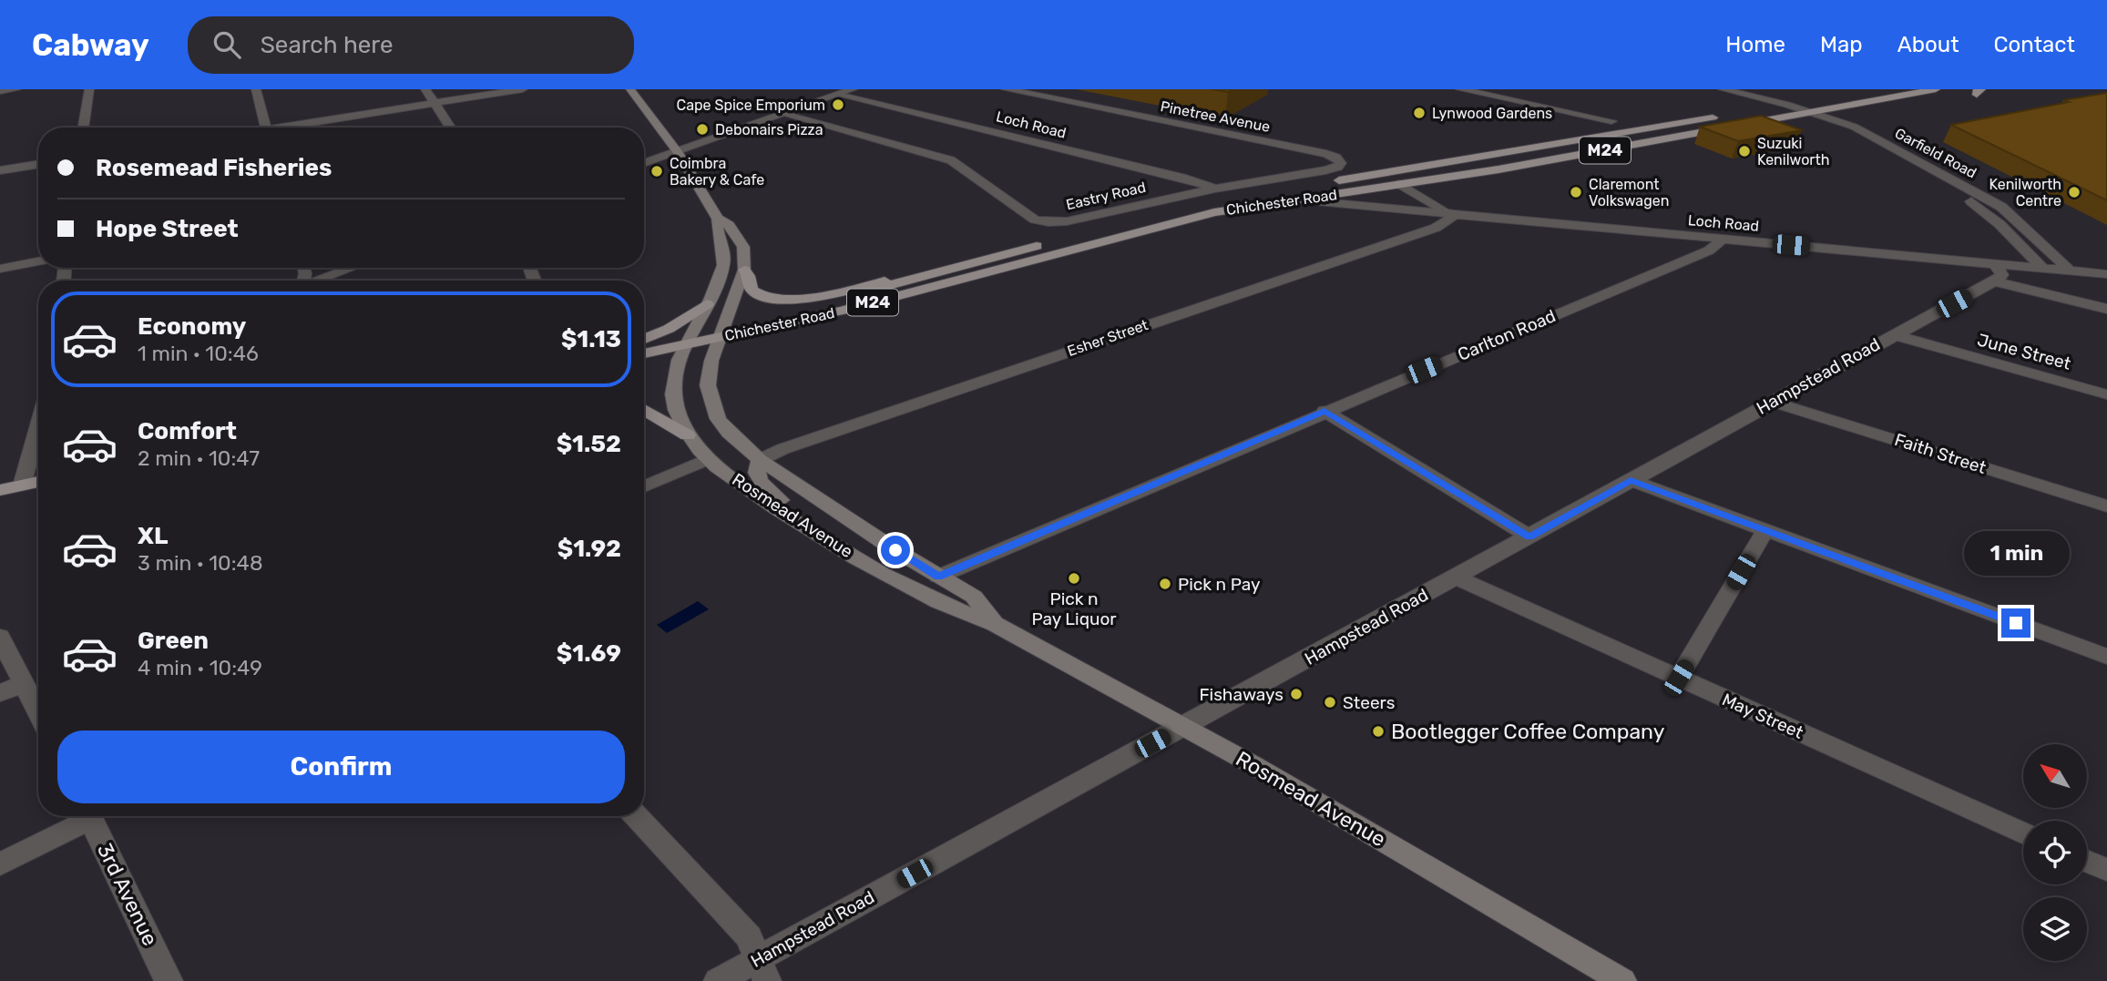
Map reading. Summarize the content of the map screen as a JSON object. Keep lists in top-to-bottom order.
{
  "streets": {
    "main road": ["M24", "Chichester Road", "Rosmead Avenue"],
    "street": [
      "Pinetree Avenue",
      "Loch Road",
      "Garfield Road",
      "Eastry Road",
      "Carlton Road",
      "Esher Street",
      "June Street",
      "Hampstead Road",
      "Faith Street",
      "May Street",
      "3rd Avenue"
    ]
  },
  "crossings": [
    ["Pinetree Avenue", "Eastry Road"],
    ["Loch Road", "Garfield Road"],
    ["Loch Road", "Eastry Road"],
    ["Loch Road", "Chichester Road"],
    ["Loch Road", "Carlton Road"],
    ["Loch Road", "Esher Street"],
    ["Loch Road", "Hampstead Road"],
    ["Garfield Road", "Chichester Road"],
    ["Chichester Road", "Rosmead Avenue"],
    ["Carlton Road", "Rosmead Avenue"],
    ["Esher Street", "Rosmead Avenue"],
    ["June Street", "Hampstead Road"],
    ["Hampstead Road", "Faith Street"],
    ["Hampstead Road", "Rosmead Avenue"],
    ["Hampstead Road", "May Street"]
  ],
  "places": [
    "Cape Spice Emporium",
    "Lynwood Gardens",
    "Debonairs Pizza",
    "Suzuki Kenilworth",
    "Coimbra Bakery & Cafe",
    "Claremont Volkswagen",
    "Kenilworth Centre",
    "Pick n Pay Liquor",
    "Pick n Pay",
    "Fishaways",
    "Steers",
    "Bootlegger Coffee Company"
  ],
  "north": "top left",
  "page": {
    "header": "Cabway",
    "search": "Search here",
    "nav": [
      "Home",
      "Map",
      "About",
      "Contact"
    ],
    "banner": ["Rosemead Fisheries", "Hope Street"],
    "list": [
      {
        "name": "Economy",
        "note": "1 min · 10:46",
        "value": "$1.13"
      },
      {
        "name": "Comfort",
        "note": "2 min · 10:47",
        "value": "$1.52"
      },
      {
        "name": "XL",
        "note": "3 min · 10:48",
        "value": "$1.92"
      },
      {
        "name": "Green",
        "note": "4 min · 10:49",
        "value": "$1.69"
      }
    ],
    "bubble": "1 min",
    "buttons": "Confirm"
  }
}
